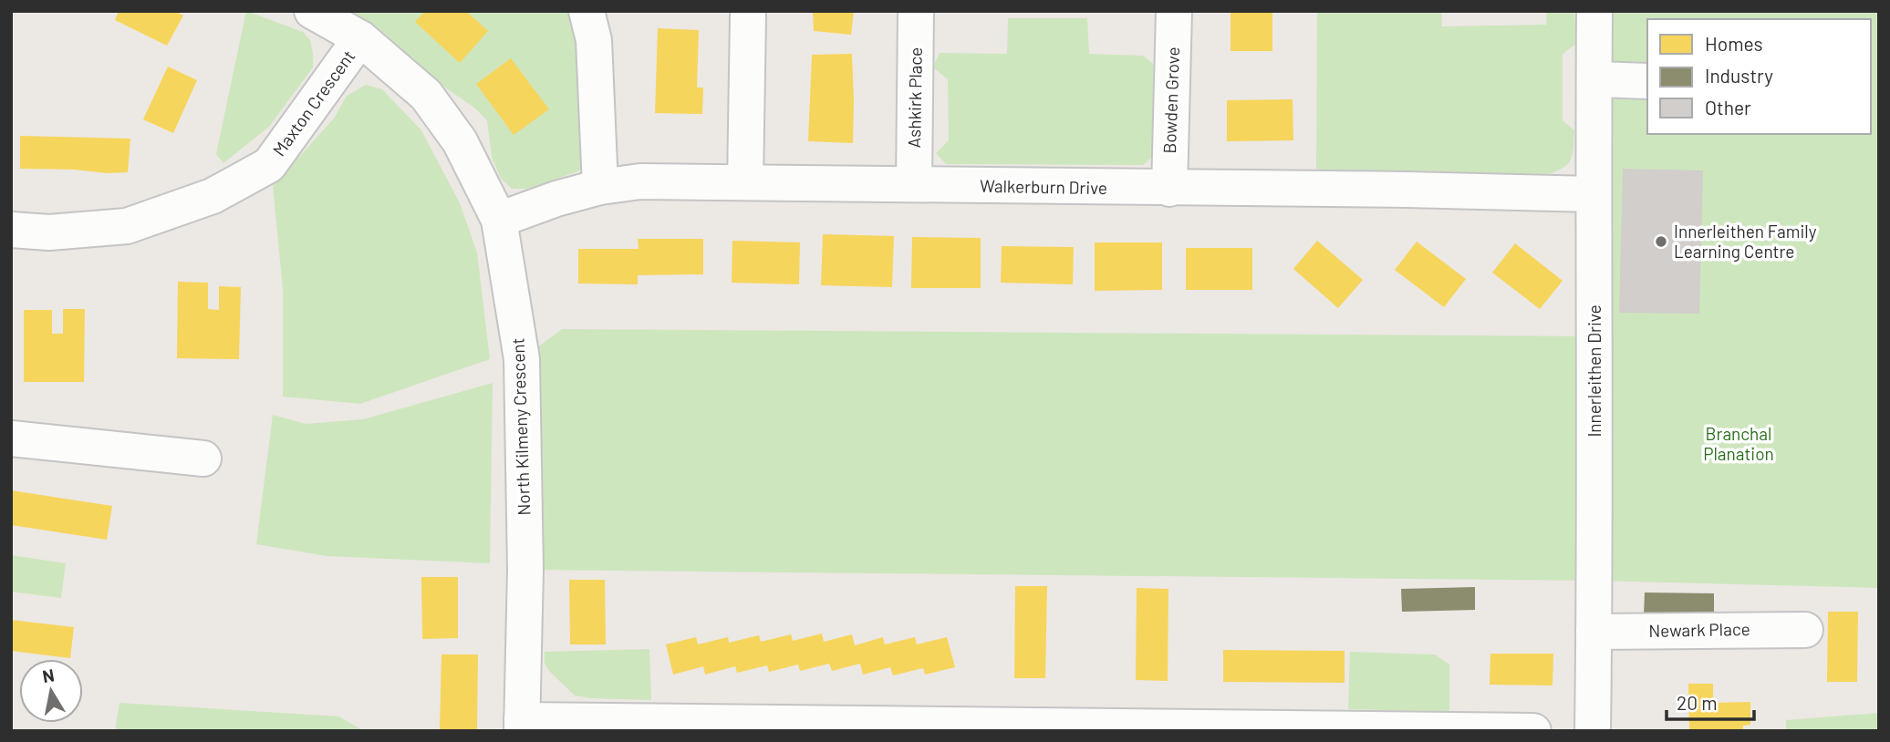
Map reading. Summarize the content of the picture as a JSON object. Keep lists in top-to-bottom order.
{
  "streets": {
    "street": [
      "Ashkirk Place",
      "Bowden Grove",
      "Maxton Crescent",
      "Walkerburn Drive",
      "Innerleithen Drive",
      "North Kilmeny Crescent",
      "Newark Place"
    ]
  },
  "crossings": [
    ["Ashkirk Place", "Walkerburn Drive"],
    ["Bowden Grove", "Walkerburn Drive"],
    ["Maxton Crescent", "North Kilmeny Crescent"],
    ["Walkerburn Drive", "Innerleithen Drive"],
    ["Walkerburn Drive", "North Kilmeny Crescent"],
    ["Innerleithen Drive", "Newark Place"]
  ],
  "parks": ["Branchal Planation"],
  "places": ["Innerleithen Family Learning Centre"],
  "legend": ["Homes", "Industry", "Other"],
  "scale_bar": "20 m",
  "north": "top"
}
